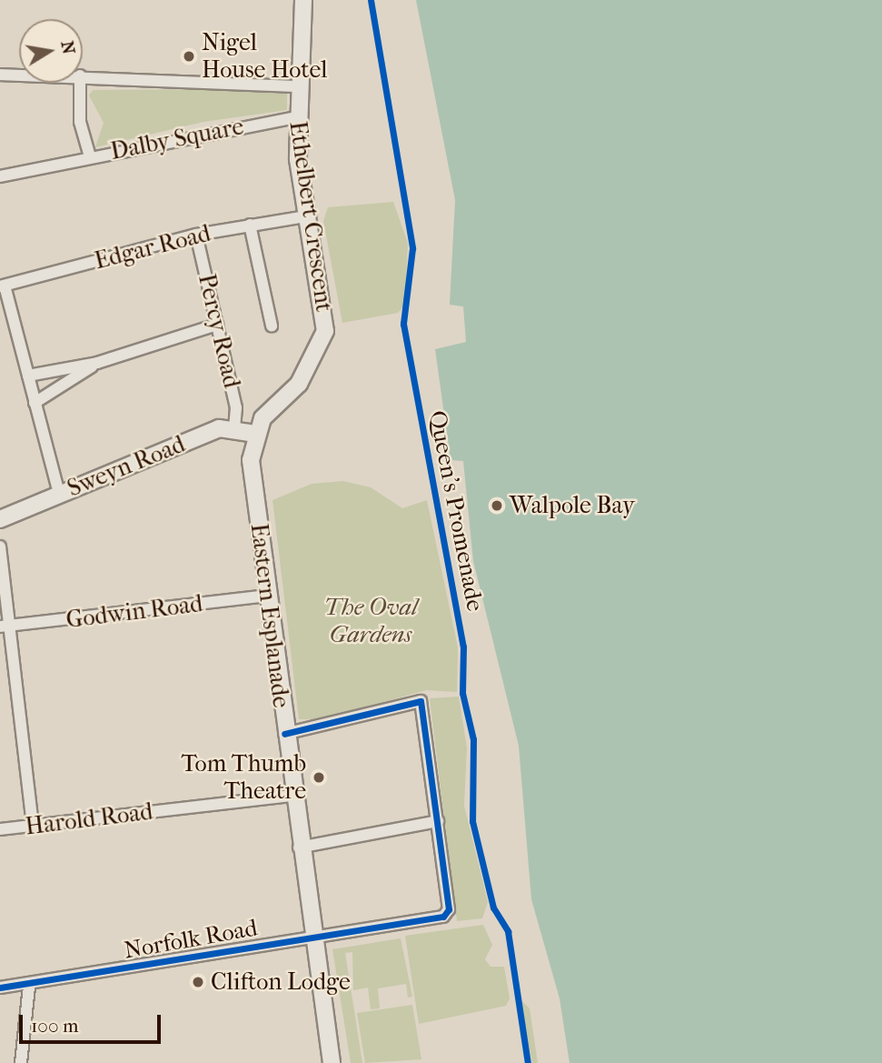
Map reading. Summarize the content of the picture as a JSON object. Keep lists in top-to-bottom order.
{
  "streets": {
    "main road": ["Ethelbert Crescent", "Sweyn Road", "Eastern Esplanade"],
    "street": [
      "Dalby Square",
      "Edgar Road",
      "Percy Road",
      "Godwin Road",
      "Harold Road",
      "Norfolk Road"
    ],
    "cycle path": ["Queen's Promenade"]
  },
  "crossings": [
    ["Dalby Square", "Ethelbert Crescent"],
    ["Ethelbert Crescent", "Edgar Road"],
    ["Ethelbert Crescent", "Sweyn Road"],
    ["Ethelbert Crescent", "Eastern Esplanade"],
    ["Edgar Road", "Percy Road"],
    ["Percy Road", "Sweyn Road"],
    ["Sweyn Road", "Eastern Esplanade"],
    ["Godwin Road", "Eastern Esplanade"],
    ["Eastern Esplanade", "Harold Road"],
    ["Eastern Esplanade", "Norfolk Road"]
  ],
  "parks": ["The Oval Gardens"],
  "places": [
    "Nigel House Hotel",
    "Walpole Bay",
    "Tom Thumb Theatre",
    "Clifton Lodge"
  ],
  "scale_bar": "100 m",
  "north": "right"
}
